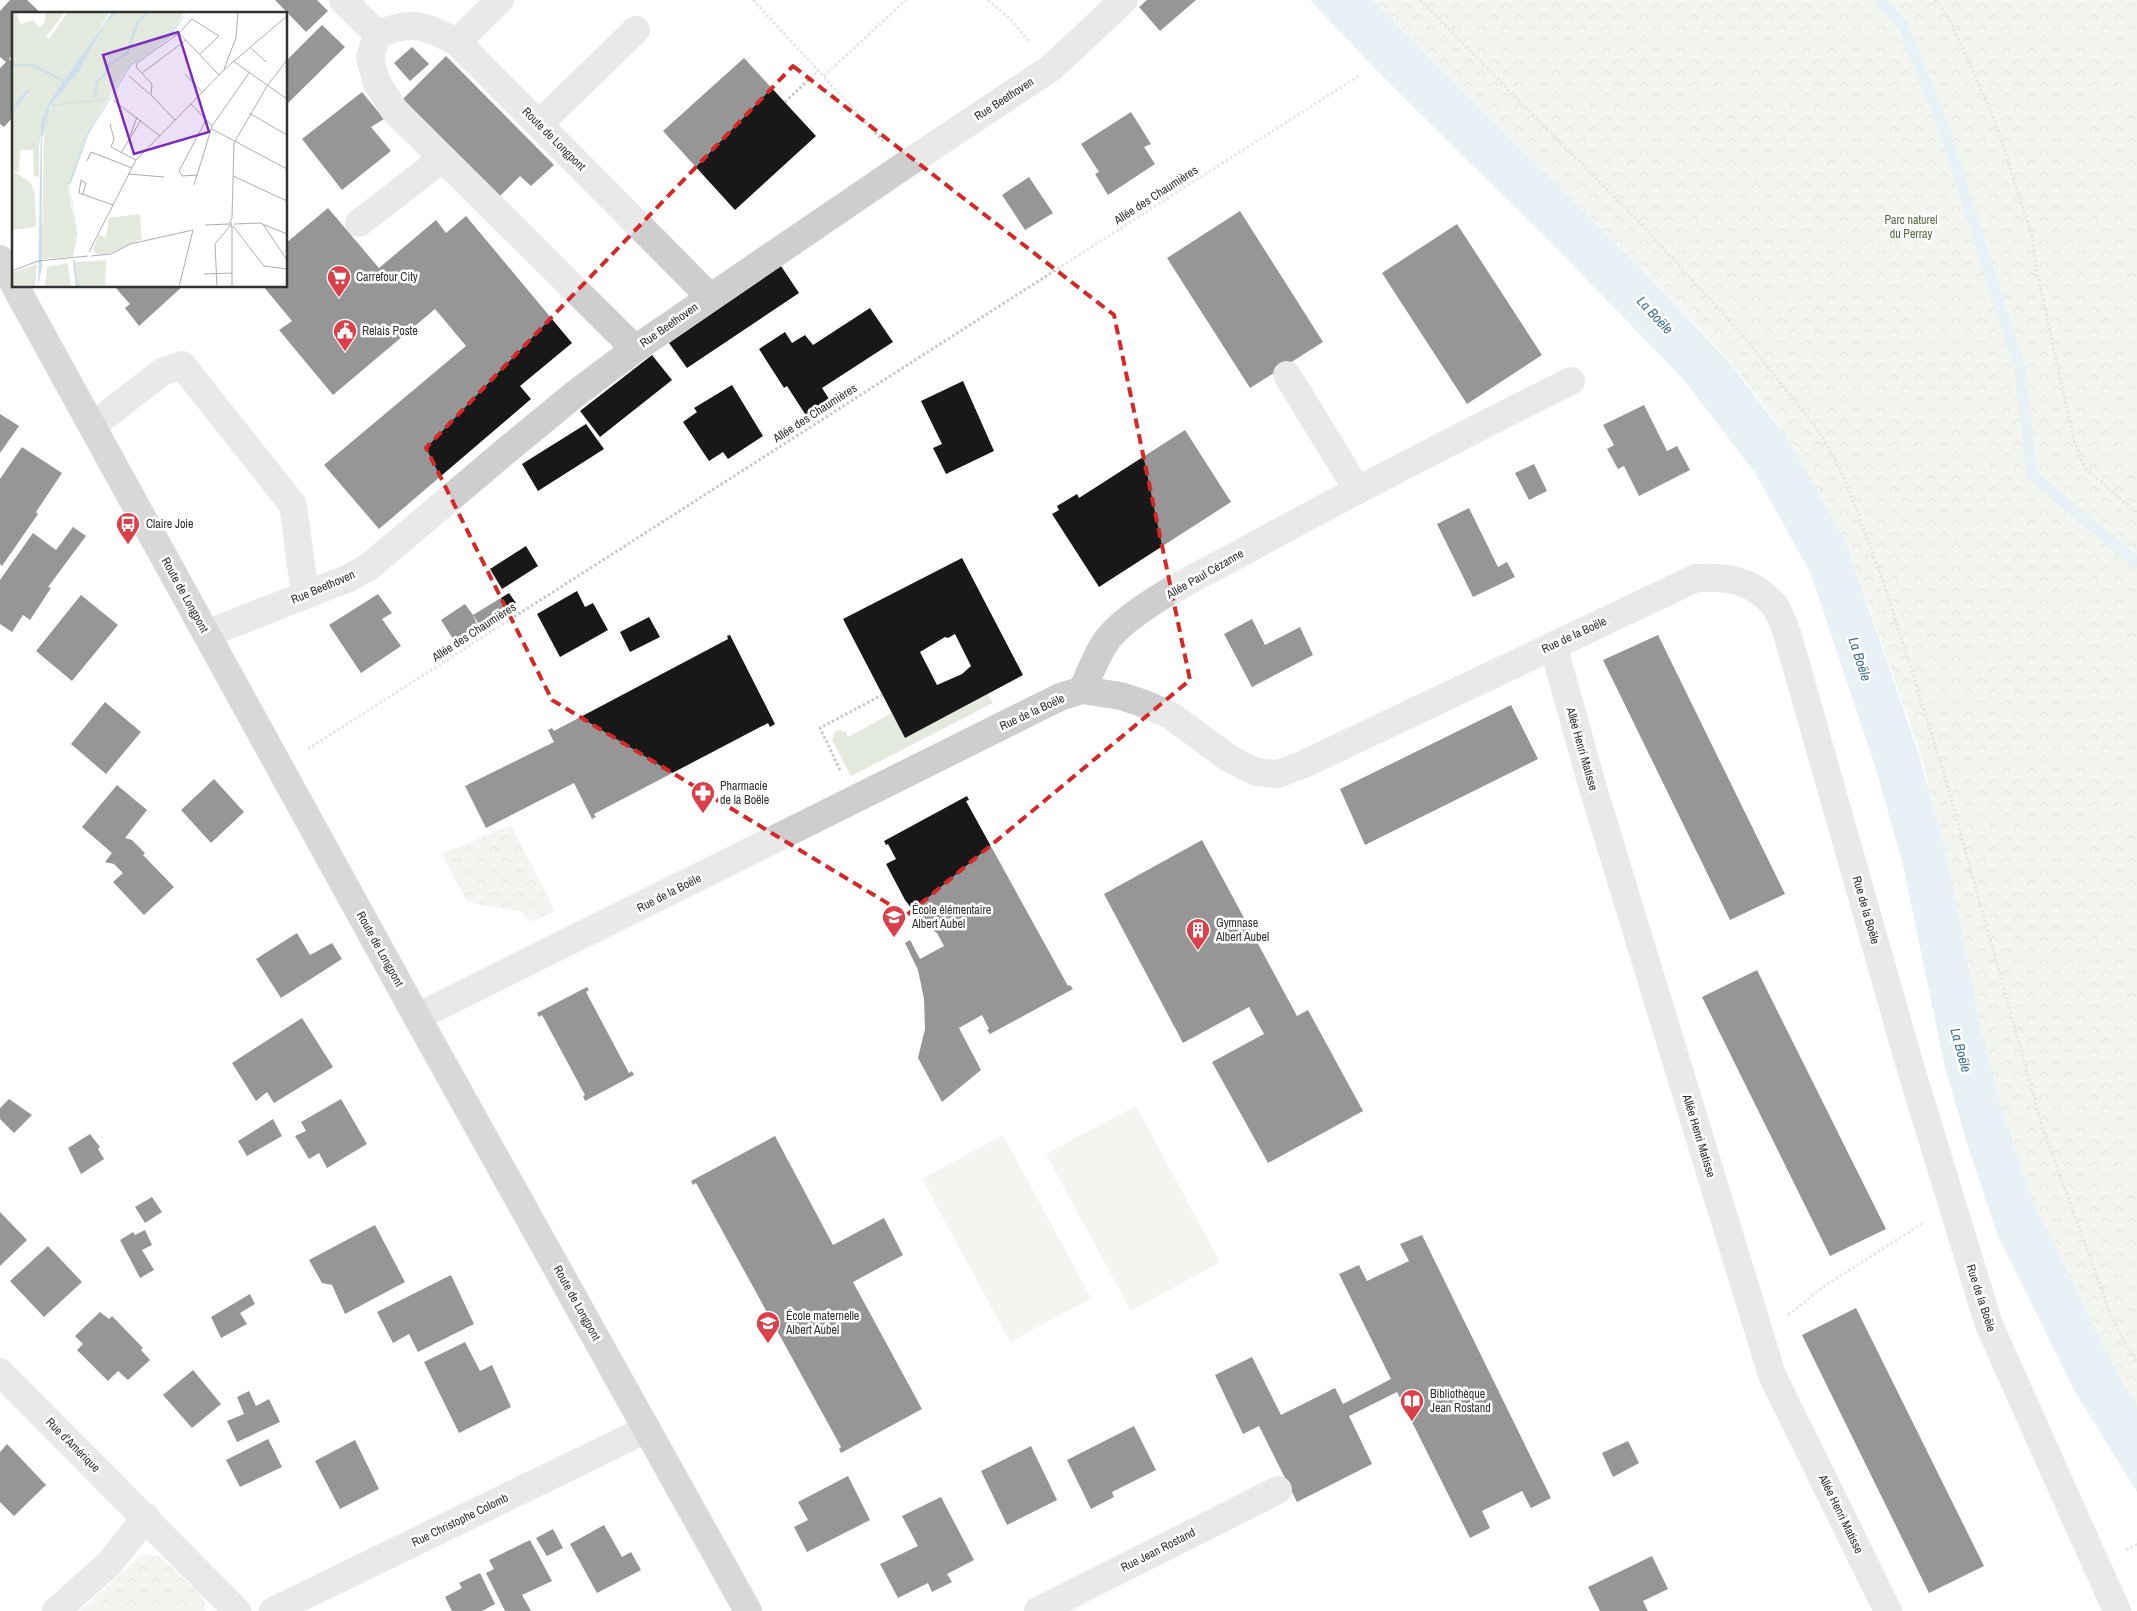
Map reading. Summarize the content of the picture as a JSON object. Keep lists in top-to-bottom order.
{
  "streets": {
    "main road": ["Route de Longpont"],
    "street": [
      "Rue Beethoven",
      "Allée Paul Cézanne",
      "Rue de la Boële",
      "Allée Henri Matisse",
      "Rue d'Amérique",
      "Rue Christophe Colomb",
      "Rue Jean Rostand"
    ],
    "path": ["Allée des Chaumières"]
  },
  "crossings": [
    ["Rue Beethoven", "Route de Longpont"],
    ["Route de Longpont", "Allée des Chaumières"],
    ["Route de Longpont", "Rue de la Boële"],
    ["Route de Longpont", "Rue Christophe Colomb"],
    ["Allée Paul Cézanne", "Rue de la Boële"],
    ["Rue de la Boële", "Allée Henri Matisse"]
  ],
  "water": ["La Boële"],
  "parks": ["Parc naturel du Perray"],
  "places": {
    "supermarket": ["Carrefour City"],
    "public building": ["Relais Poste"],
    "bus stop": ["Claire Joie"],
    "pharmacy": ["Pharmacie de la Boële"],
    "school or university": ["École élémentaire Albert Aubel", "École maternelle Albert Aubel"],
    "building": ["Gymnase Albert Aubel"],
    "library": ["Bibliothèque Jean Rostand"]
  }
}
